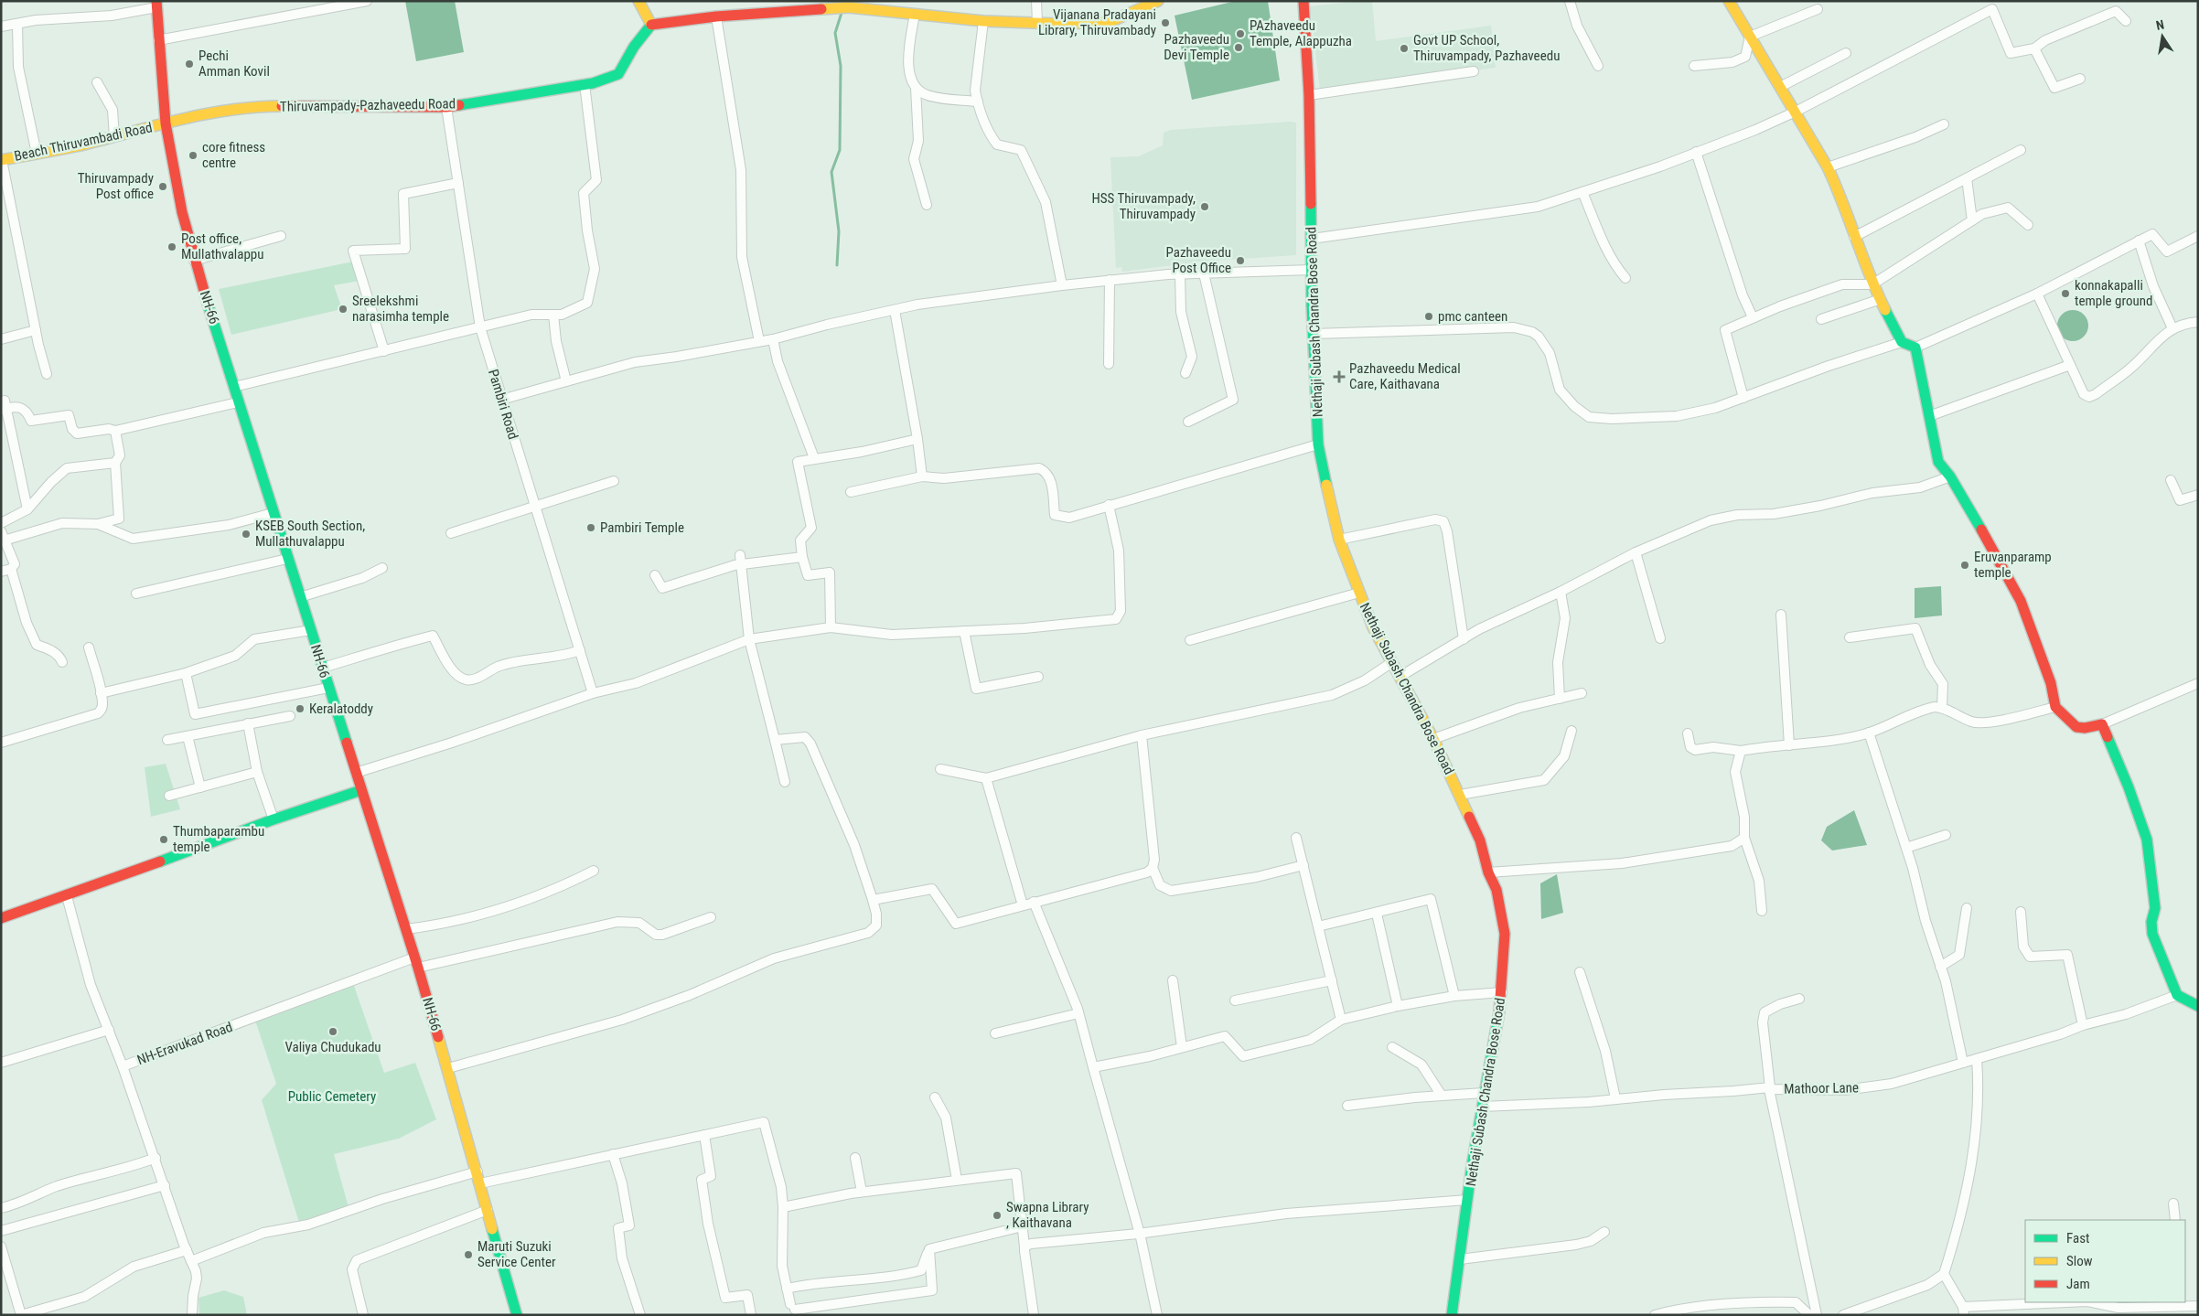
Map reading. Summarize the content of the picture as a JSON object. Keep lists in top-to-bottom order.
{
  "streets": {
    "main road": [
      "Thiruvampady-Pazhaveedu Road",
      "Beach Thiruvambadi Road",
      "NH-66",
      "Nethaji Subash Chandra Bose Road"
    ],
    "street": ["Pambiri Road", "NH-Eravukad Road", "Mathoor Lane"]
  },
  "crossings": [
    ["Thiruvampady-Pazhaveedu Road", "Beach Thiruvambadi Road"],
    ["Thiruvampady-Pazhaveedu Road", "NH-66"],
    ["Thiruvampady-Pazhaveedu Road", "Pambiri Road"],
    ["Beach Thiruvambadi Road", "NH-66"],
    ["NH-66", "NH-Eravukad Road"],
    ["Nethaji Subash Chandra Bose Road", "Mathoor Lane"]
  ],
  "parks": ["Public Cemetery"],
  "places": {
    "other": [
      "Vijanana Pradayani Library, Thiruvambady",
      "PAzhaveedu Temple, Alappuzha",
      "Pazhaveedu Devi Temple",
      "Govt UP School, Thiruvampady, Pazhaveedu",
      "Pechi Amman Kovil",
      "core fitness centre",
      "Thiruvampady Post office",
      "HSS Thiruvampady, Thiruvampady",
      "Post office, Mullathvalappu",
      "Pazhaveedu Post Office",
      "konnakapalli temple ground",
      "Sreelekshmi narasimha temple",
      "pmc canteen",
      "Pambiri Temple",
      "KSEB South Section, Mullathuvalappu",
      "Eruvanparamp temple",
      "Keralatoddy",
      "Thumbaparambu temple",
      "Valiya Chudukadu",
      "Swapna Library , Kaithavana",
      "Maruti Suzuki Service Center"
    ],
    "health": ["Pazhaveedu Medical Care, Kaithavana"]
  },
  "legend": ["Fast", "Slow", "Jam"],
  "north": "top"
}
